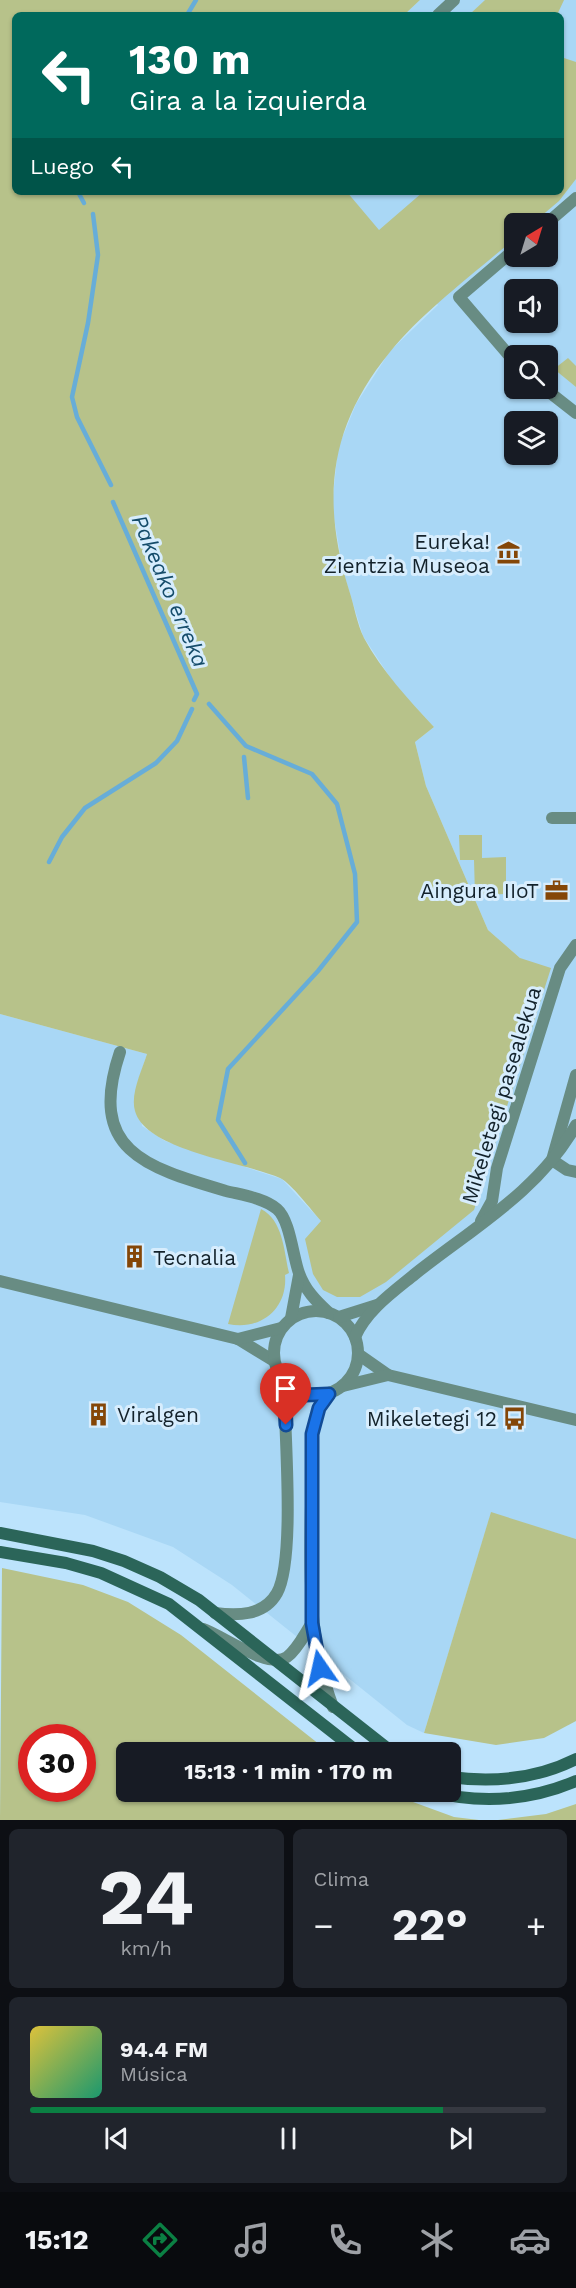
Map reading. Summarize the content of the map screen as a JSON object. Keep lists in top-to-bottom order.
{
  "streets": {
    "street": ["Mikeletegi pasealekua"]
  },
  "water": ["Pakeako erreka"],
  "places": {
    "museum": ["Eureka! Zientzia Museoa"],
    "office": ["Aingura IIoT"],
    "building": ["Tecnalia", "Viralgen"],
    "bus stop": ["Mikeletegi 12"]
  },
  "north": "top right",
  "page": {
    "turn": ["130 m", "Gira a la izquierda"],
    "then": "Luego",
    "limit": "30",
    "trip": "15:13 · 1 min · 170 m",
    "tile": [
      ["24", "km/h"],
      "Clima"
    ],
    "heat": ["−", "22°", "+"],
    "song": ["94.4 FM", "Música"],
    "tabs": "15:12"
  }
}
